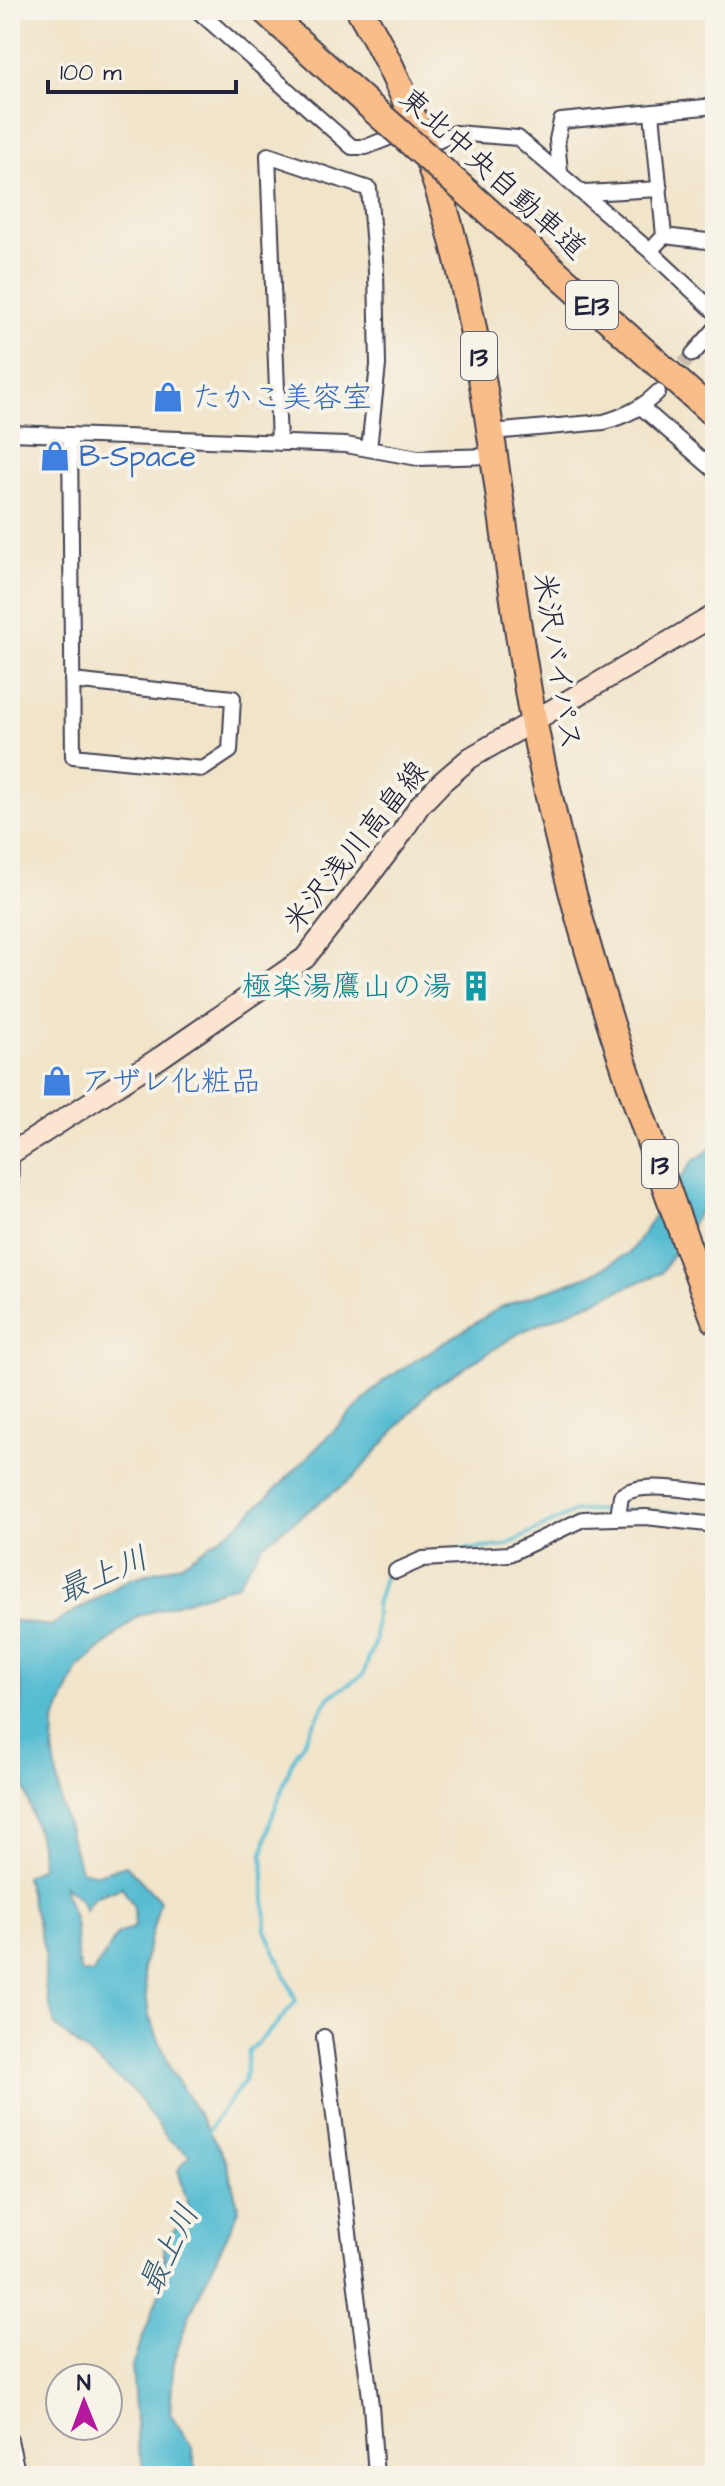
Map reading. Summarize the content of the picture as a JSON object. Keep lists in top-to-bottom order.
{
  "streets": {
    "highway": [
      "東北中央自動車道",
      "E13",
      "13",
      "米沢バイパス"
    ],
    "main road": ["米沢浅川高畠線"]
  },
  "crossings": [
    ["米沢バイパス", "米沢浅川高畠線"]
  ],
  "water": ["最上川"],
  "places": {
    "shop": ["たかこ美容室", "B-Space", "アザレ化粧品"],
    "building": ["極楽湯鷹山の湯"]
  },
  "scale_bar": "100 m",
  "north": "top"
}
